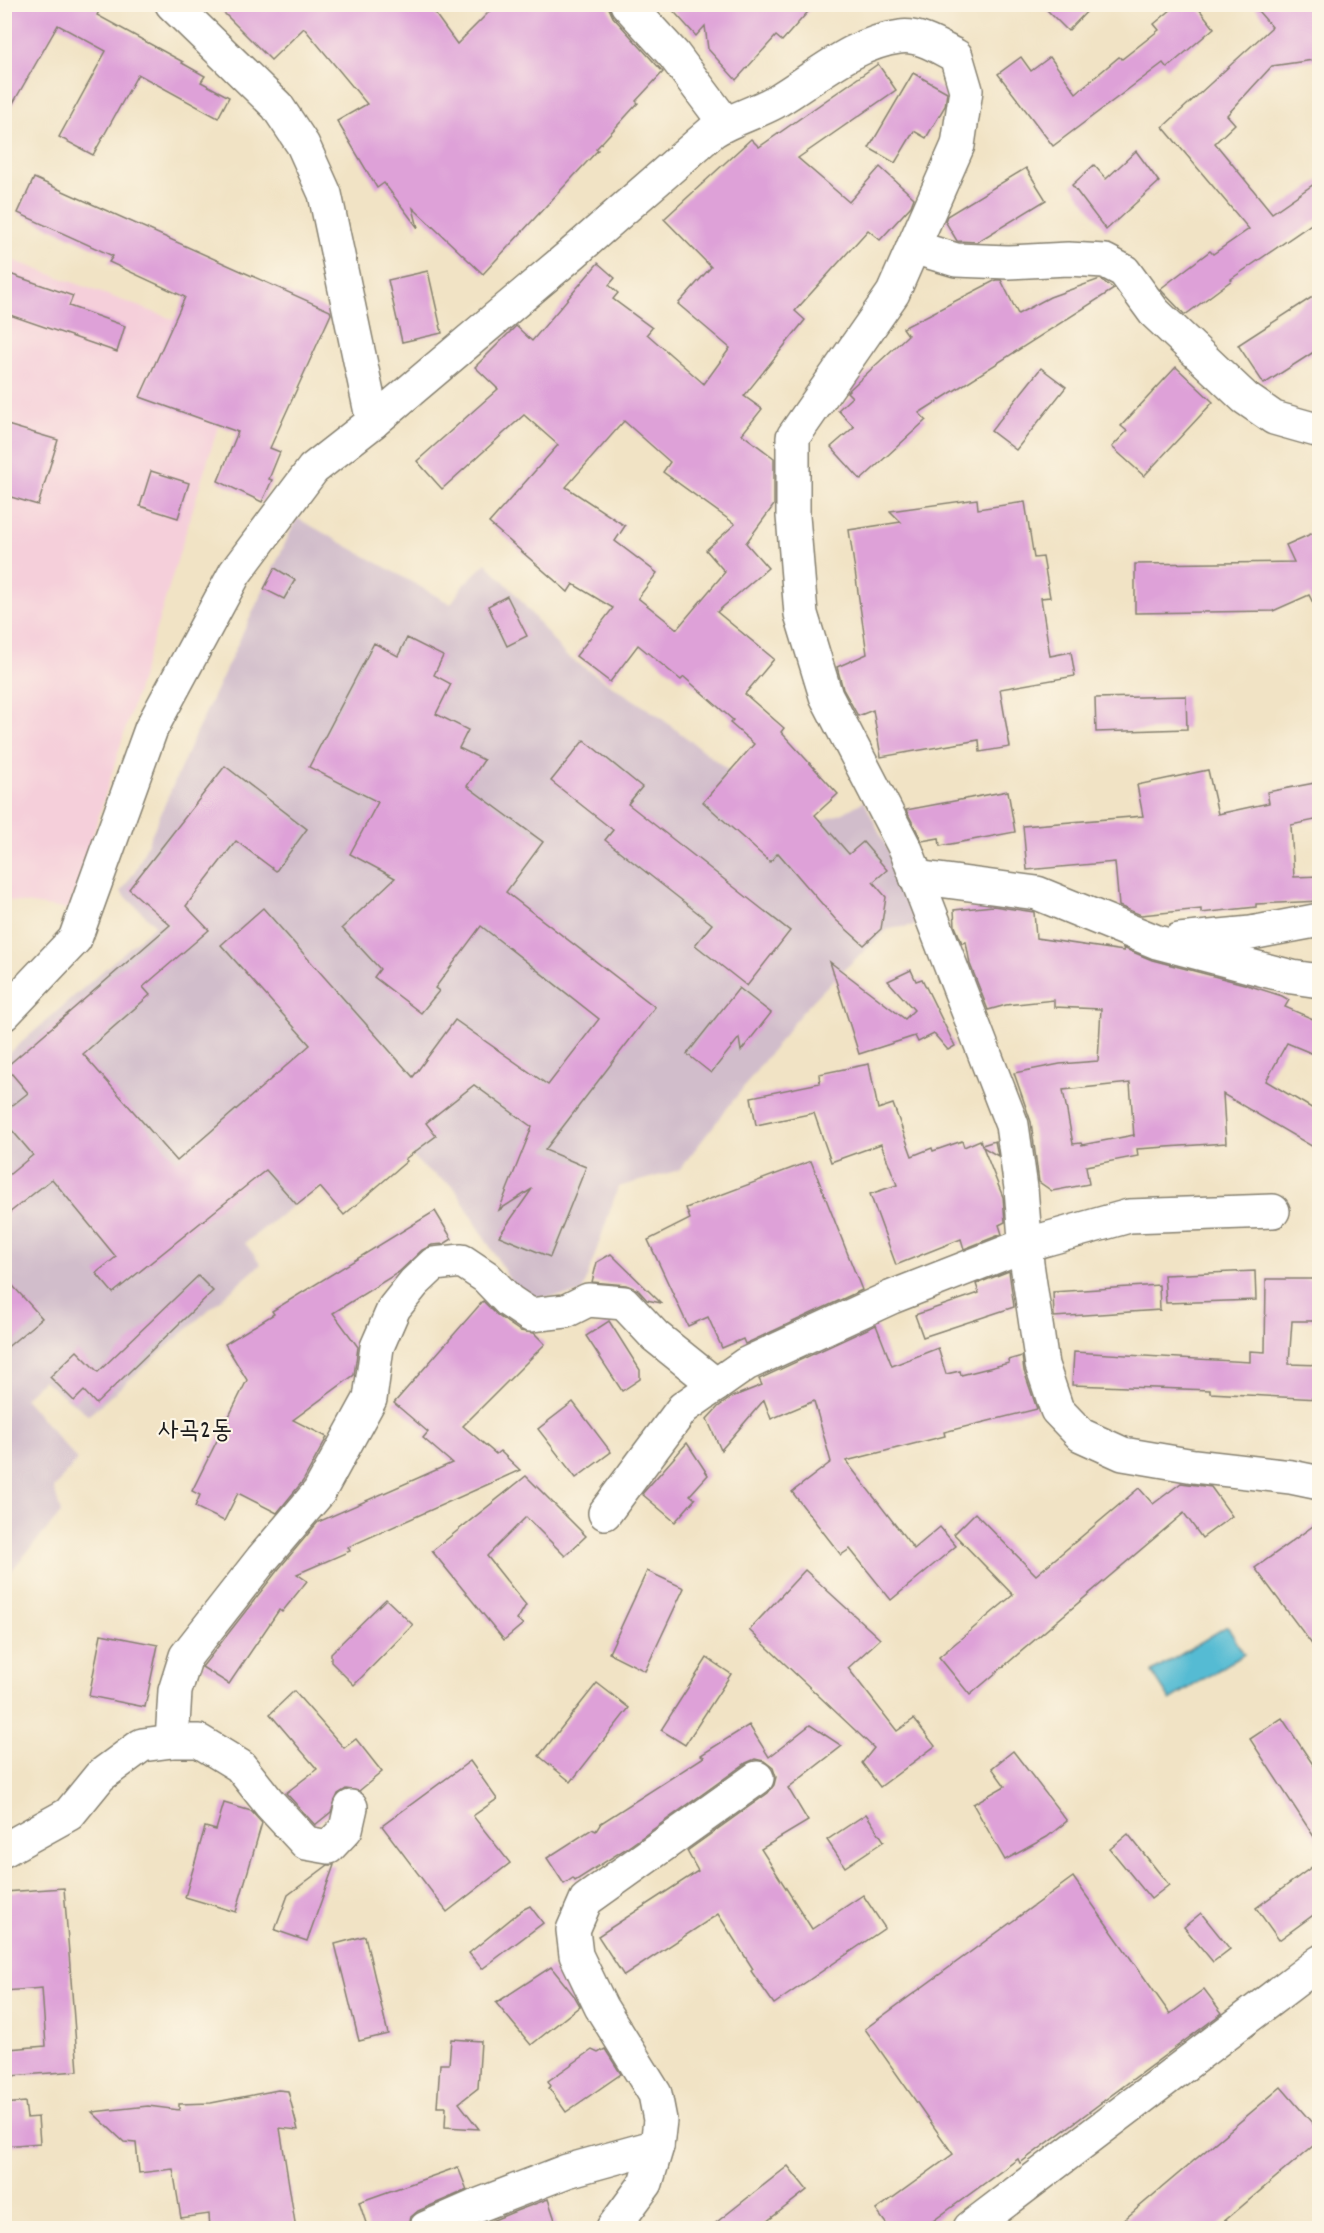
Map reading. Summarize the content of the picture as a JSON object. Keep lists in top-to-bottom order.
{
  "districts": ["사곡2동"]
}
